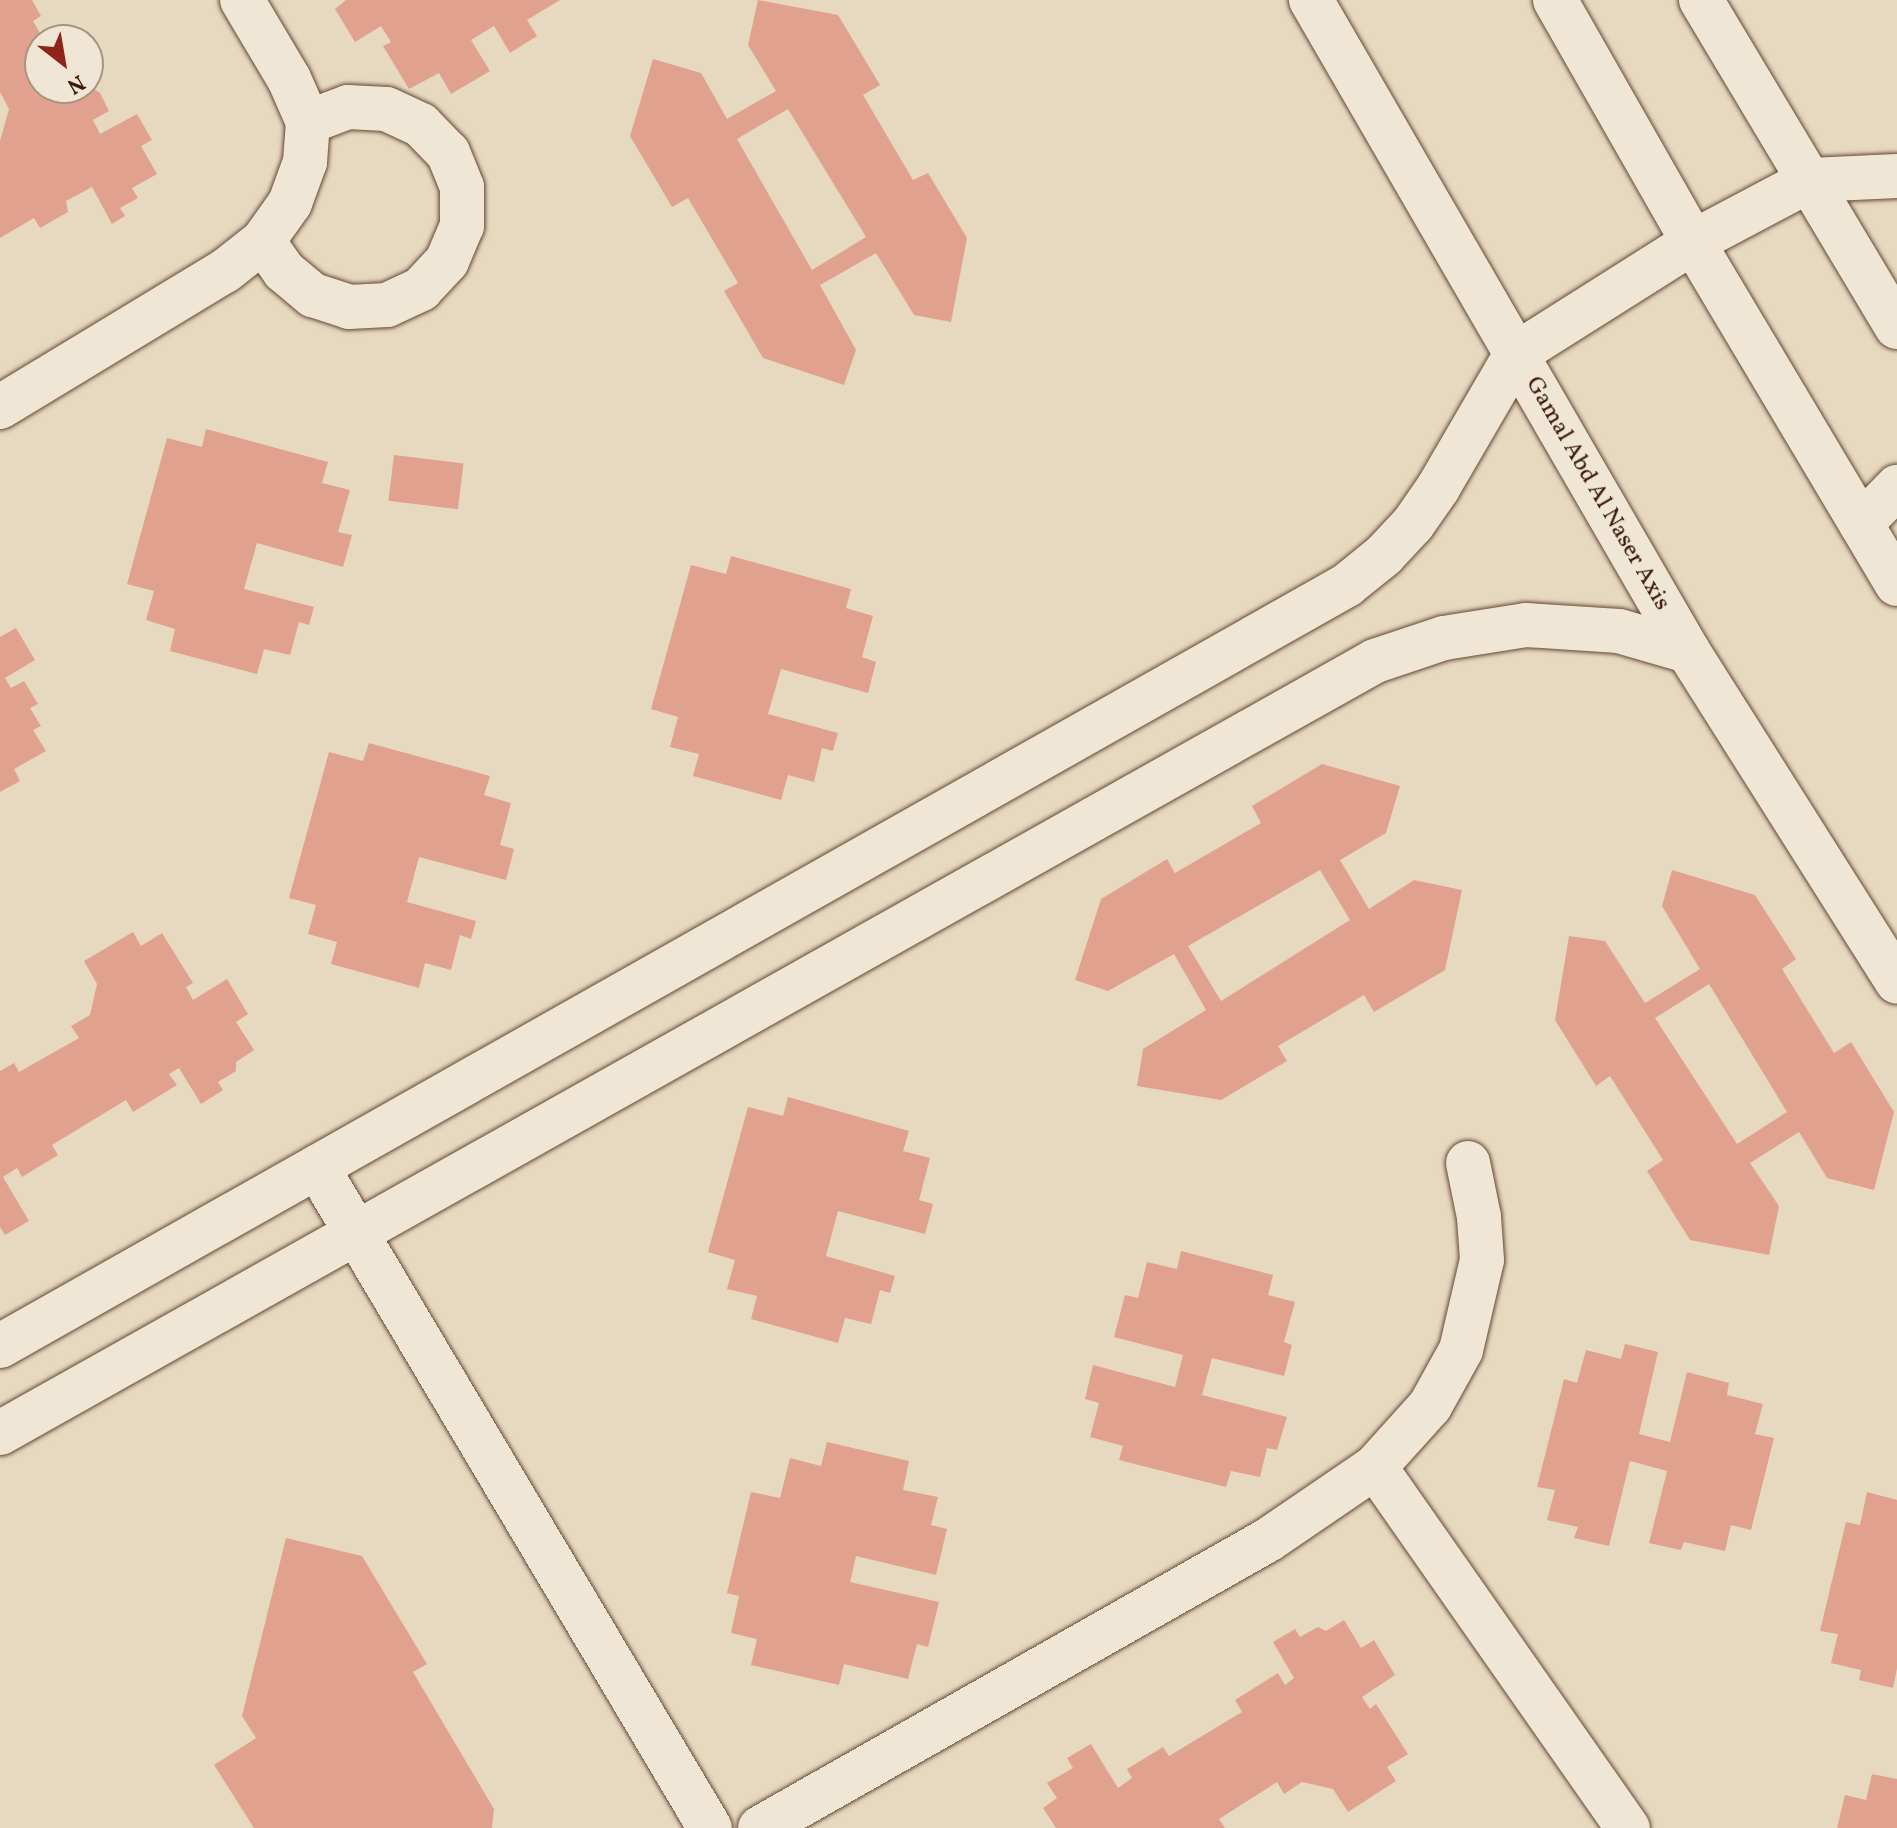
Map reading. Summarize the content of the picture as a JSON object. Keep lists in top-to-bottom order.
{
  "streets": {
    "street": ["Gamal Abd Al Naser Axis"]
  },
  "north": "bottom right"
}
